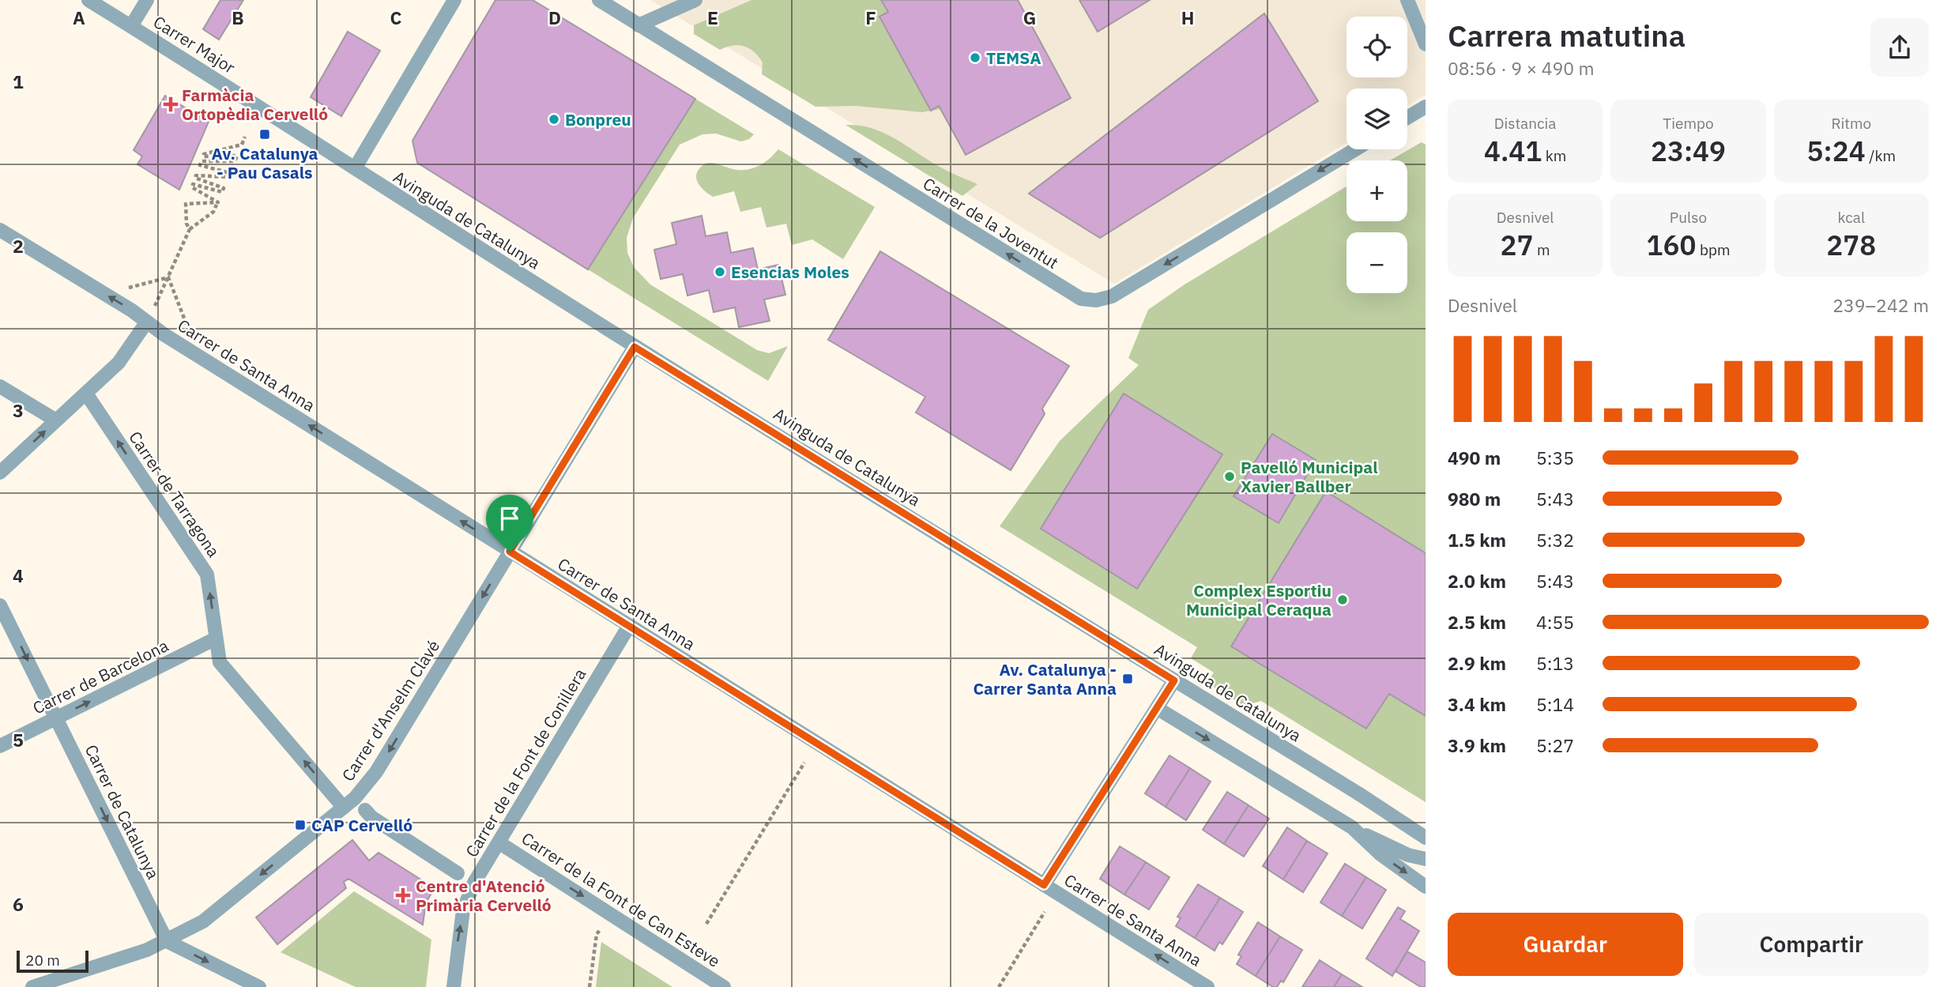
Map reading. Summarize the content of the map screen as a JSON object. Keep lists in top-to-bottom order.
{
  "streets": {
    "street": [
      "Carrer Major",
      "Avinguda de Catalunya",
      "Carrer de la Joventut",
      "Carrer de Santa Anna",
      "Carrer de Tarragona",
      "Carrer de Barcelona",
      "Carrer d'Anselm Clavé",
      "Carrer de la Font de Conillera",
      "Carrer de Catalunya",
      "Carrer de la Font de Can Esteve"
    ]
  },
  "crossings": [
    ["Carrer Major", "Avinguda de Catalunya"],
    ["Avinguda de Catalunya", "Carrer d'Anselm Clavé"],
    ["Carrer de Santa Anna", "Carrer d'Anselm Clavé"],
    ["Carrer de Santa Anna", "Carrer de la Font de Conillera"],
    ["Carrer de Tarragona", "Carrer de Barcelona"],
    ["Carrer de Tarragona", "Carrer d'Anselm Clavé"],
    ["Carrer de Barcelona", "Carrer de Catalunya"],
    ["Carrer d'Anselm Clavé", "Carrer de Catalunya"],
    ["Carrer de la Font de Conillera", "Carrer de la Font de Can Esteve"]
  ],
  "one_way": [
    "Carrer de la Joventut",
    "Carrer de Santa Anna",
    "Carrer de Tarragona",
    "Carrer de Barcelona",
    "Carrer d'Anselm Clavé",
    "Carrer de la Font de Conillera",
    "Carrer de Catalunya",
    "Carrer de la Font de Can Esteve"
  ],
  "places": {
    "other": [
      "TEMSA",
      "Bonpreu",
      "Esencias Moles",
      "Pavelló Municipal Xavier Ballber",
      "Complex Esportiu Municipal Ceraqua"
    ],
    "health": ["Farmàcia Ortopèdia Cervelló", "Centre d'Atenció Primària Cervelló"],
    "transit": ["Av. Catalunya - Pau Casals", "Av. Catalunya - Carrer Santa Anna", "CAP Cervelló"]
  },
  "scale_bar": "20 m",
  "page": {
    "heading": ["Carrera matutina", "08:56 · 9 × 490 m"],
    "map_buttons": ["+", "−"],
    "stats": [
      ["Distancia", "4.41 km"],
      ["Tiempo", "23:49"],
      ["Ritmo", "5:24 /km"],
      ["Desnivel", "27 m"],
      ["Pulso", "160 bpm"],
      ["kcal", "278"]
    ],
    "chart": ["Desnivel", "239–242 m"],
    "list": [
      {
        "name": "490 m",
        "note": "5:35"
      },
      {
        "name": "980 m",
        "note": "5:43"
      },
      {
        "name": "1.5 km",
        "note": "5:32"
      },
      {
        "name": "2.0 km",
        "note": "5:43"
      },
      {
        "name": "2.5 km",
        "note": "4:55"
      },
      {
        "name": "2.9 km",
        "note": "5:13"
      },
      {
        "name": "3.4 km",
        "note": "5:14"
      },
      {
        "name": "3.9 km",
        "note": "5:27"
      }
    ],
    "buttons": ["Guardar", "Compartir"],
    "scale": "20 m"
  },
  "grid": {
    "columns": [
      "A",
      "B",
      "C",
      "D",
      "E",
      "F",
      "G",
      "H"
    ],
    "rows": [
      "1",
      "2",
      "3",
      "4",
      "5",
      "6"
    ]
  }
}
